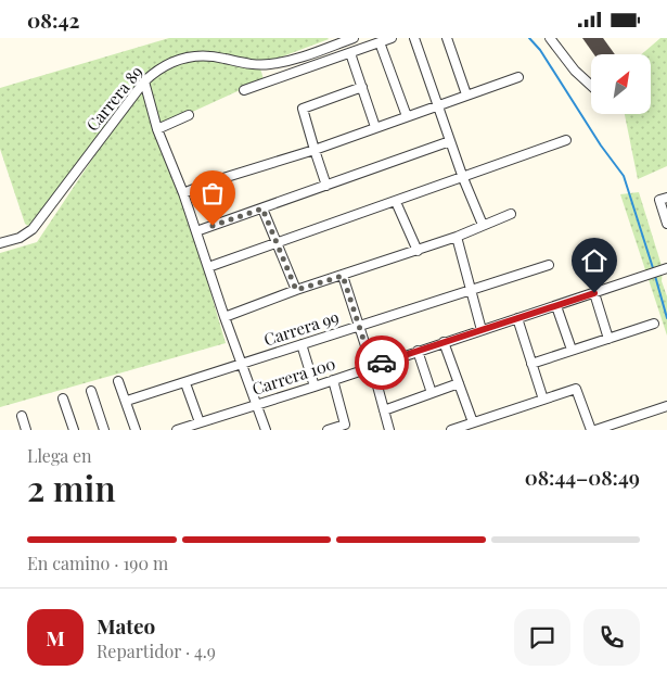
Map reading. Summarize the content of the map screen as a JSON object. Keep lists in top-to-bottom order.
{
  "streets": {
    "street": ["Carrera 89", "Carrera 99", "Carrera 100"]
  },
  "north": "top right",
  "page": {
    "status": "08:42",
    "heading": ["2 min", "Llega en", "08:44–08:49"],
    "panel": ["Mateo", "Repartidor · 4.9"],
    "bar": "En camino · 190 m",
    "round": "M"
  }
}
